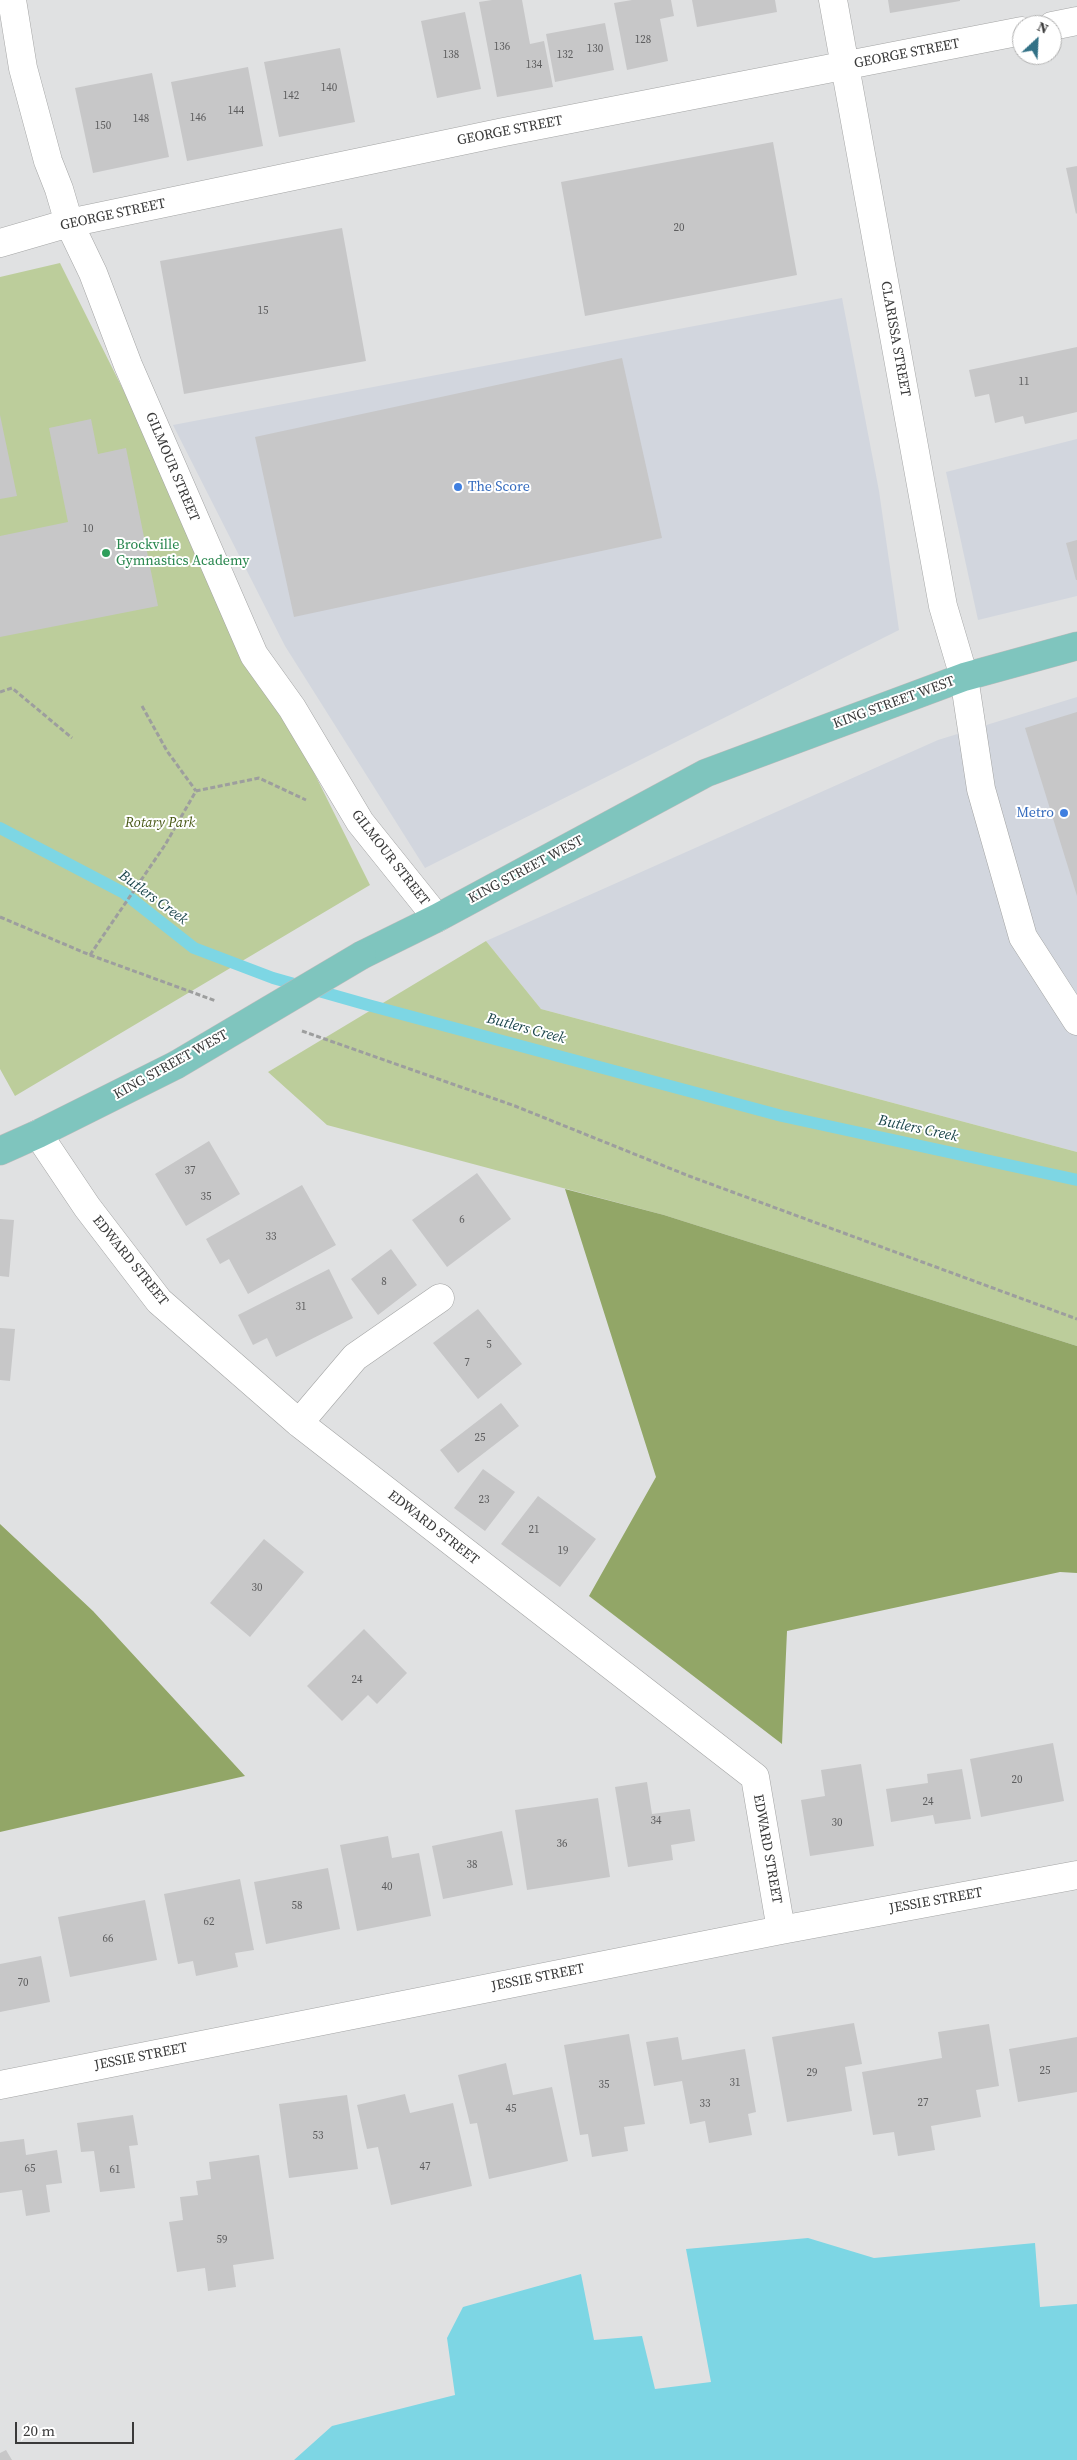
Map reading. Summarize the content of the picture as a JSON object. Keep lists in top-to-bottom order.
{
  "streets": {
    "main road": ["KING STREET WEST"],
    "street": [
      "GEORGE STREET",
      "CLARISSA STREET",
      "GILMOUR STREET",
      "EDWARD STREET",
      "JESSIE STREET"
    ]
  },
  "crossings": [
    ["GEORGE STREET", "CLARISSA STREET"],
    ["GEORGE STREET", "GILMOUR STREET"],
    ["CLARISSA STREET", "KING STREET WEST"],
    ["GILMOUR STREET", "KING STREET WEST"],
    ["KING STREET WEST", "EDWARD STREET"],
    ["EDWARD STREET", "JESSIE STREET"]
  ],
  "water": ["Butlers Creek"],
  "parks": ["Rotary Park"],
  "places": ["The Score", "Brockville Gymnastics Academy", "Metro"],
  "house_numbers": [
    "128",
    "136",
    "130",
    "138",
    "132",
    "134",
    "140",
    "142",
    "144",
    "146",
    "148",
    "150",
    "20",
    "15",
    "11",
    "10",
    "37",
    "35",
    "6",
    "33",
    "8",
    "31",
    "5",
    "7",
    "25",
    "23",
    "21",
    "19",
    "30",
    "24",
    "20",
    "24",
    "34",
    "30",
    "36",
    "38",
    "40",
    "58",
    "62",
    "66",
    "70",
    "25",
    "29",
    "31",
    "35",
    "27",
    "33",
    "45",
    "53",
    "47",
    "65",
    "61",
    "59"
  ],
  "scale_bar": "20 m",
  "north": "top right"
}
